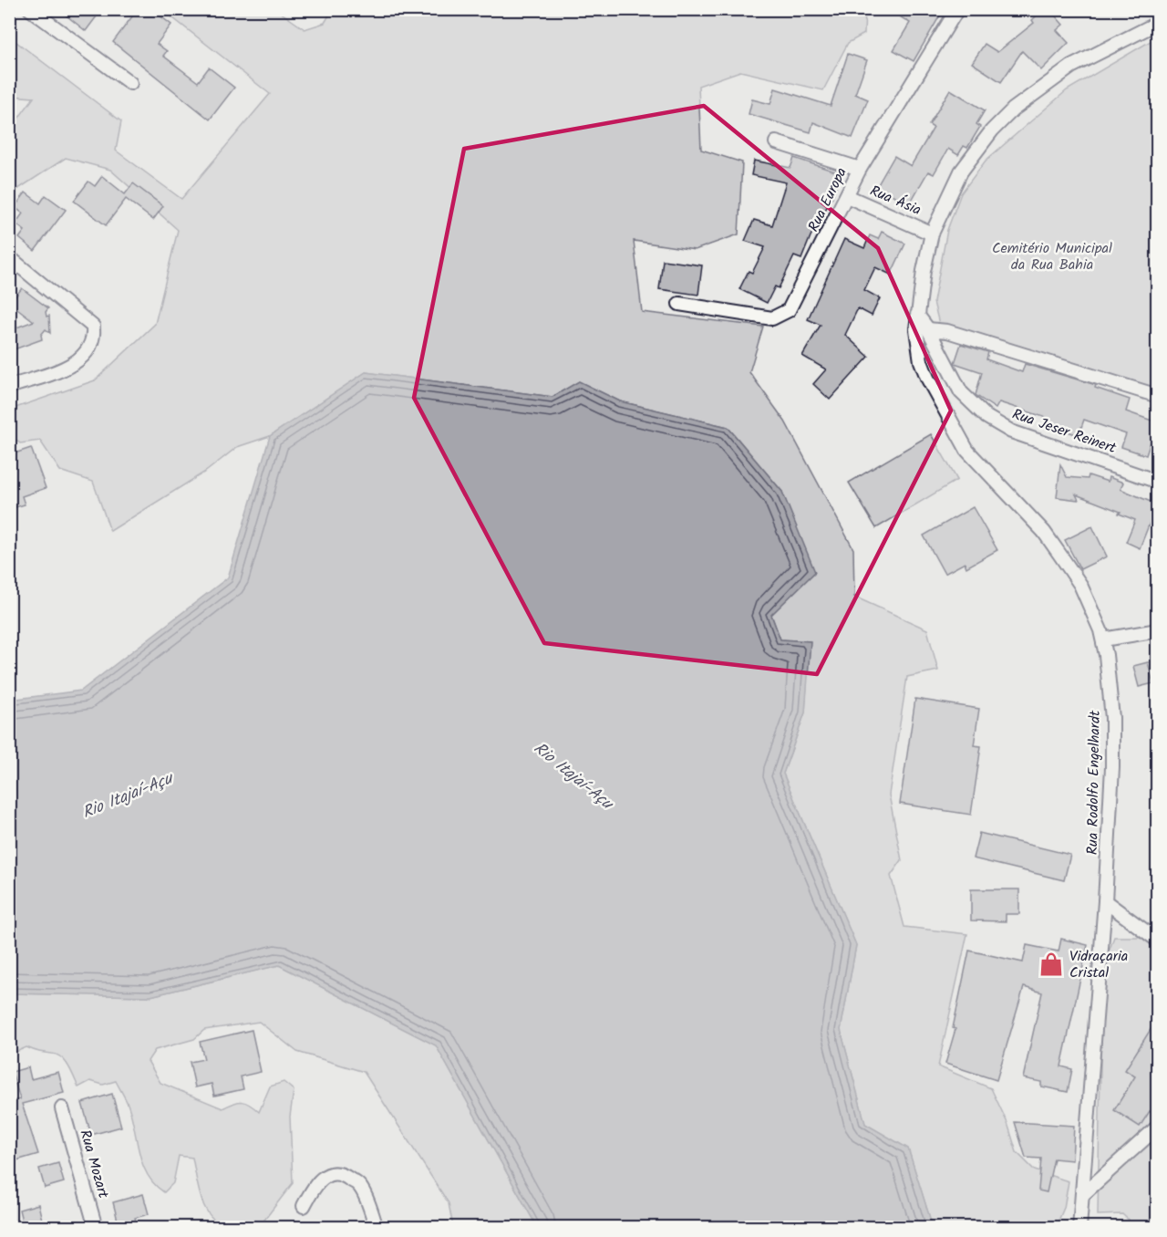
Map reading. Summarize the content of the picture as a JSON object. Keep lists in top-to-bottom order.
{
  "streets": {
    "street": [
      "Rua Europa",
      "Rua Ásia",
      "Rua Jeser Reinert",
      "Rua Rodolfo Engelhardt",
      "Rua Mozart"
    ]
  },
  "crossings": [
    ["Rua Europa", "Rua Ásia"],
    ["Rua Ásia", "Rua Rodolfo Engelhardt"],
    ["Rua Jeser Reinert", "Rua Rodolfo Engelhardt"]
  ],
  "water": ["Rio Itajaí-Açu"],
  "parks": ["Cemitério Municipal da Rua Bahia"],
  "places": {
    "shop": ["Vidraçaria Cristal"]
  }
}
